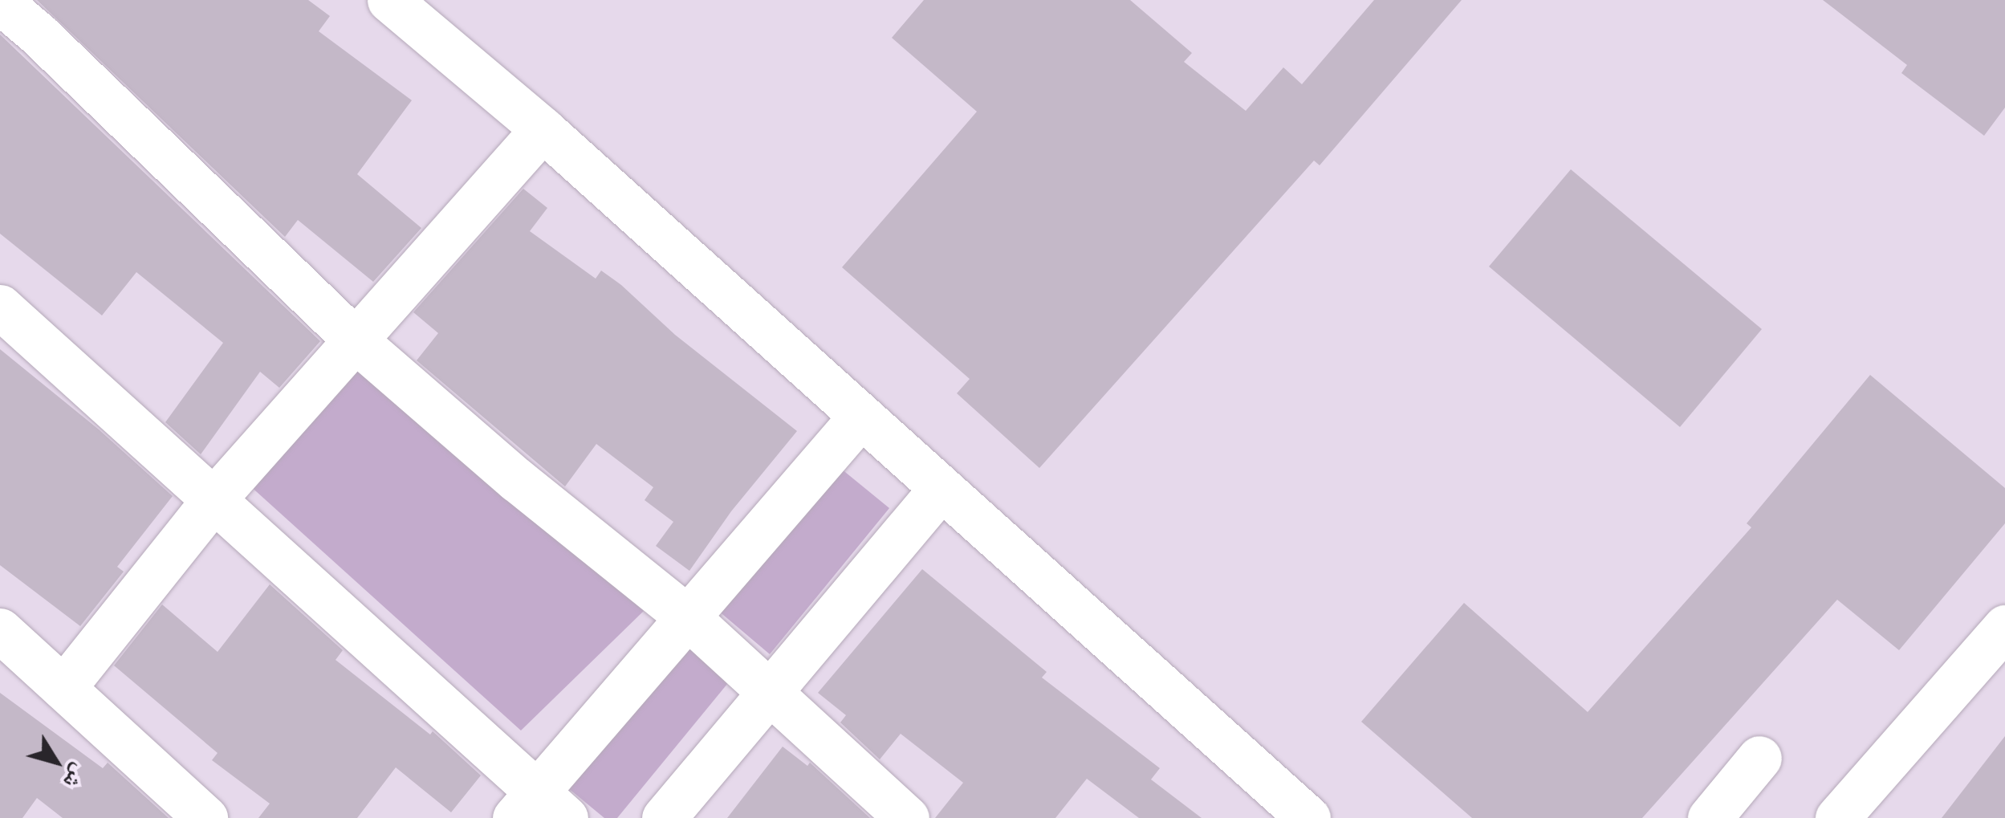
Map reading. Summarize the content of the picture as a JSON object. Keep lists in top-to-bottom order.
{
  "north": "bottom right"
}
